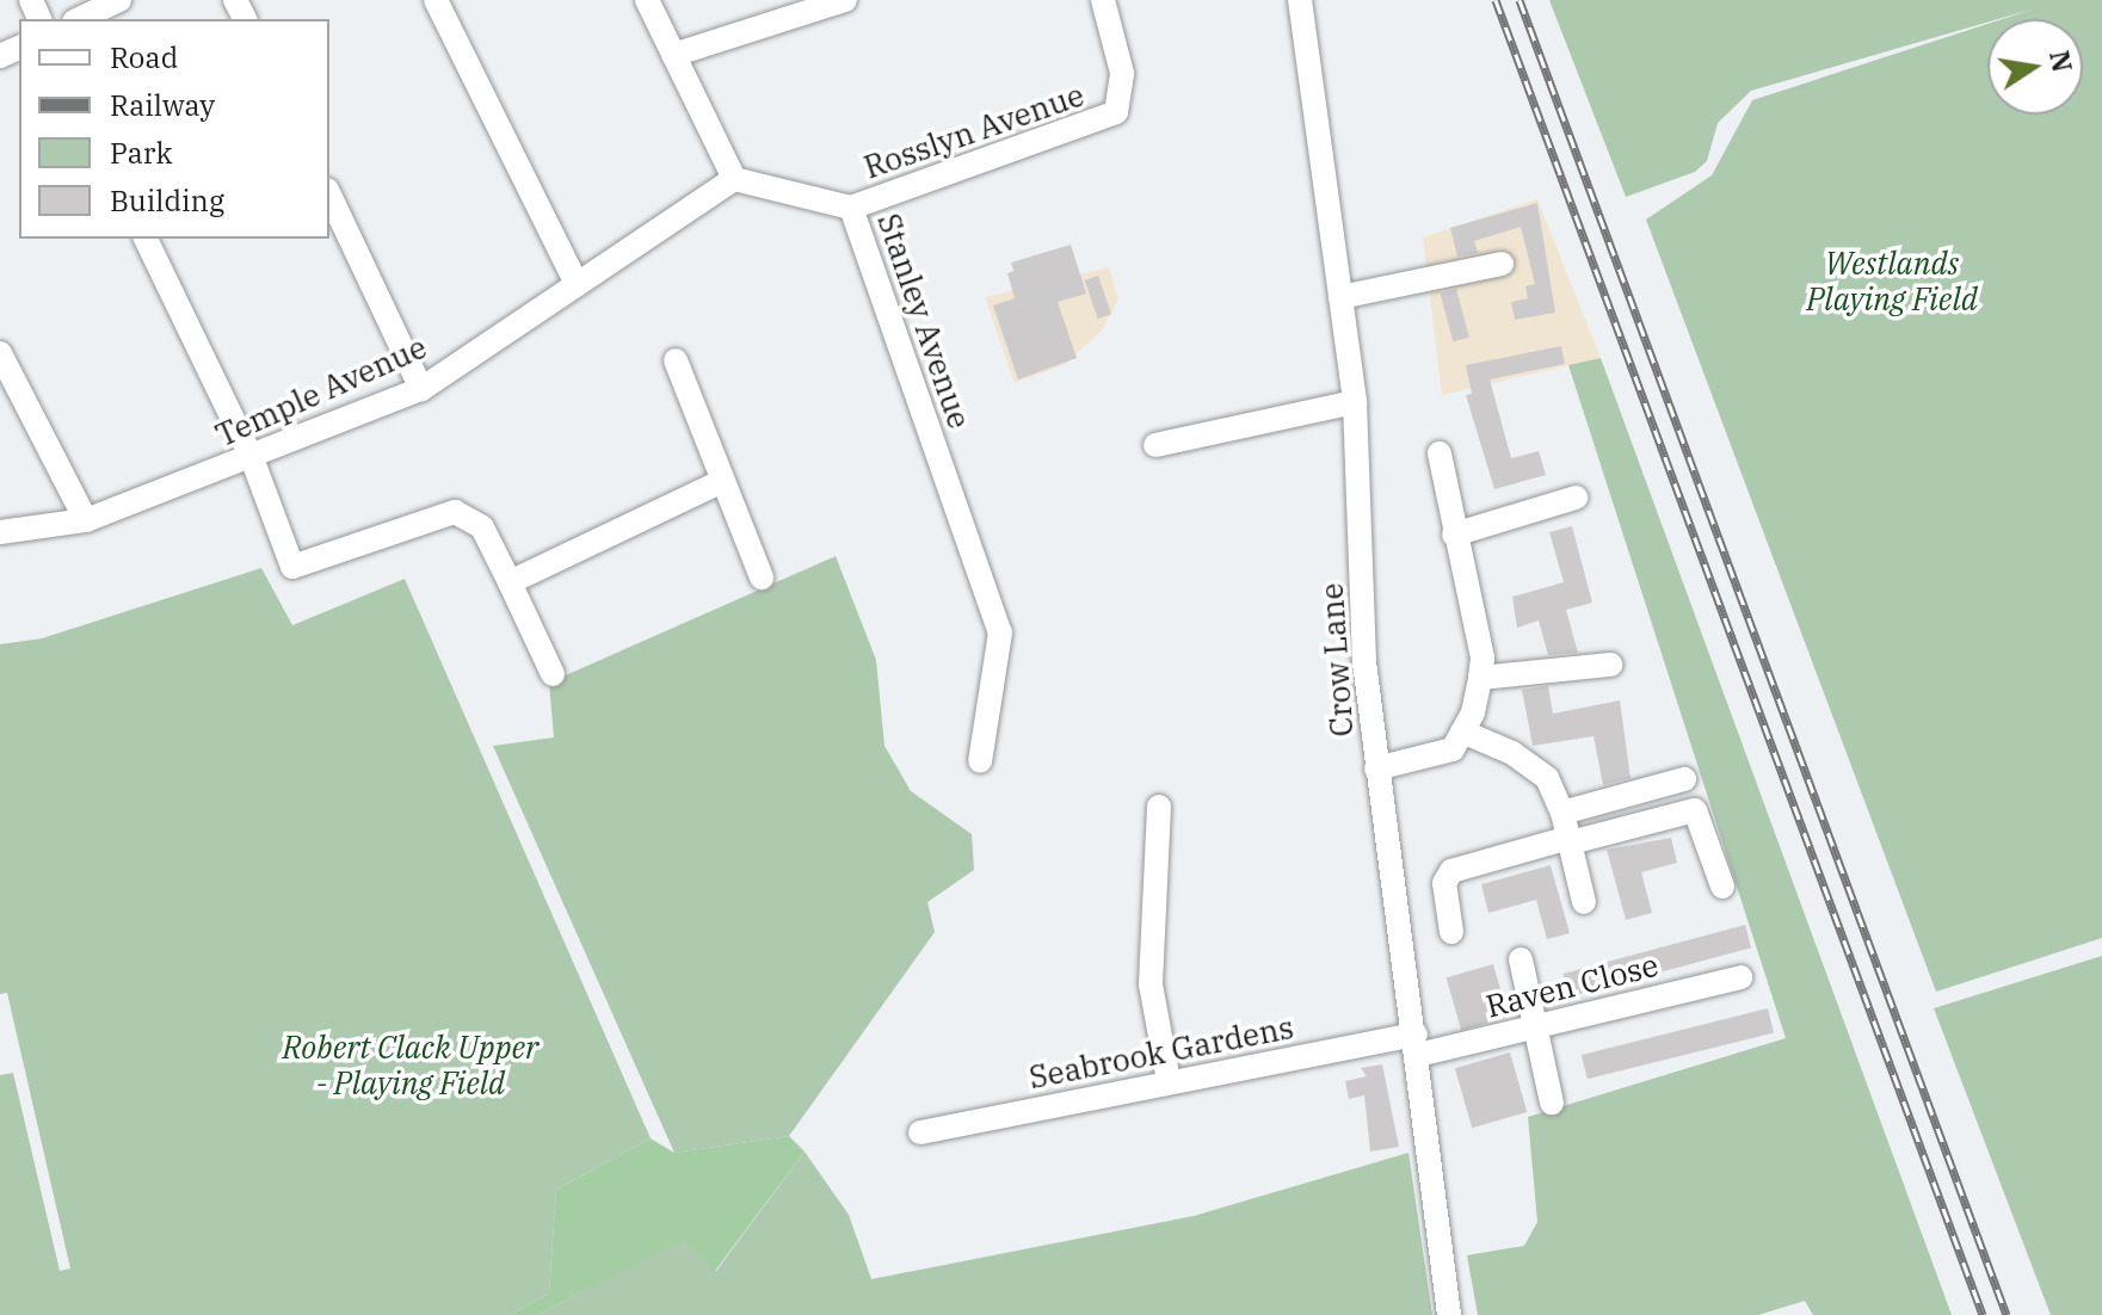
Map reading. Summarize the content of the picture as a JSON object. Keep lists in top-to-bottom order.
{
  "streets": {
    "street": [
      "Rosslyn Avenue",
      "Stanley Avenue",
      "Temple Avenue",
      "Crow Lane",
      "Raven Close",
      "Seabrook Gardens"
    ]
  },
  "crossings": [
    ["Rosslyn Avenue", "Stanley Avenue"],
    ["Stanley Avenue", "Temple Avenue"],
    ["Crow Lane", "Raven Close"],
    ["Crow Lane", "Seabrook Gardens"],
    ["Raven Close", "Seabrook Gardens"]
  ],
  "parks": ["Westlands Playing Field", "Robert Clack Upper - Playing Field"],
  "legend": [
    "Road",
    "Railway",
    "Park",
    "Building"
  ],
  "north": "right"
}
